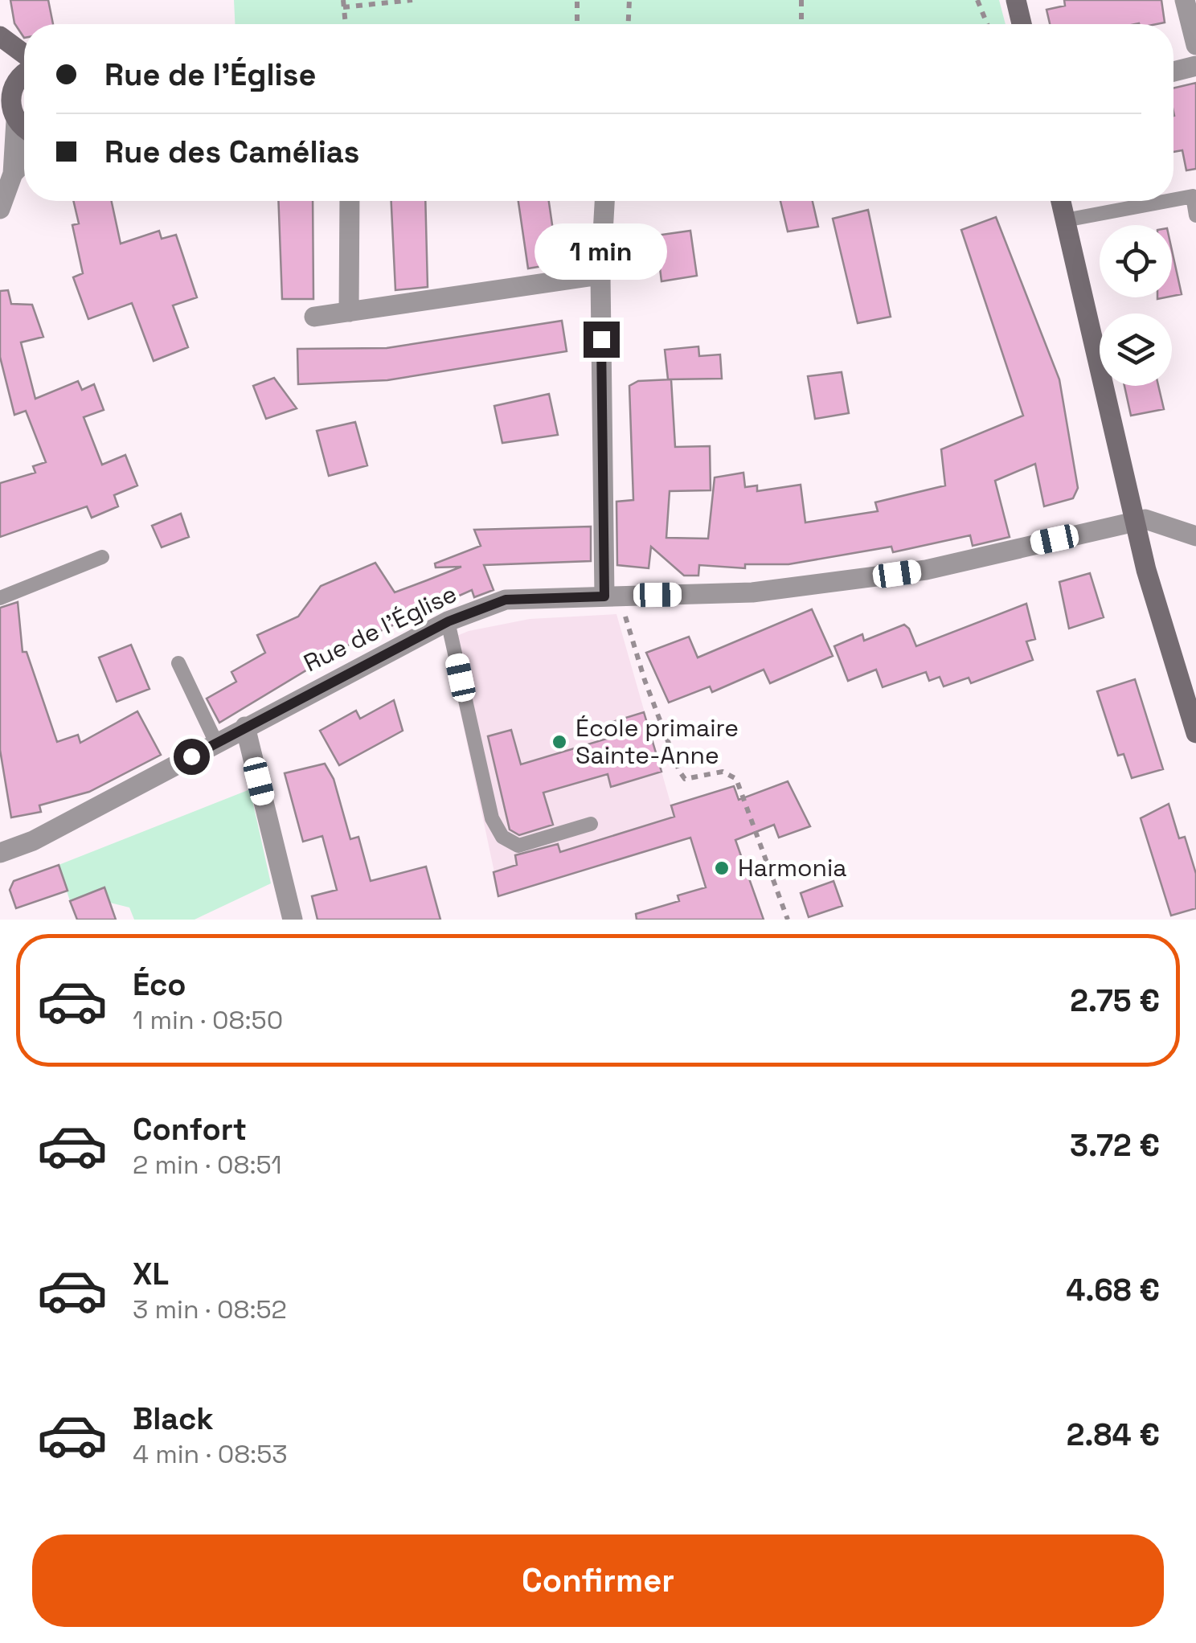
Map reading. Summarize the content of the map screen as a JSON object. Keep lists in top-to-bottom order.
{
  "streets": {
    "street": ["Rue de l'Église"]
  },
  "places": ["École primaire Sainte-Anne", "Harmonia"],
  "page": {
    "banner": ["Rue de l'Église", "Rue des Camélias"],
    "bubble": "1 min",
    "list": [
      {
        "name": "Éco",
        "note": "1 min · 08:50",
        "value": "2.75 €"
      },
      {
        "name": "Confort",
        "note": "2 min · 08:51",
        "value": "3.72 €"
      },
      {
        "name": "XL",
        "note": "3 min · 08:52",
        "value": "4.68 €"
      },
      {
        "name": "Black",
        "note": "4 min · 08:53",
        "value": "2.84 €"
      }
    ],
    "buttons": "Confirmer"
  }
}
